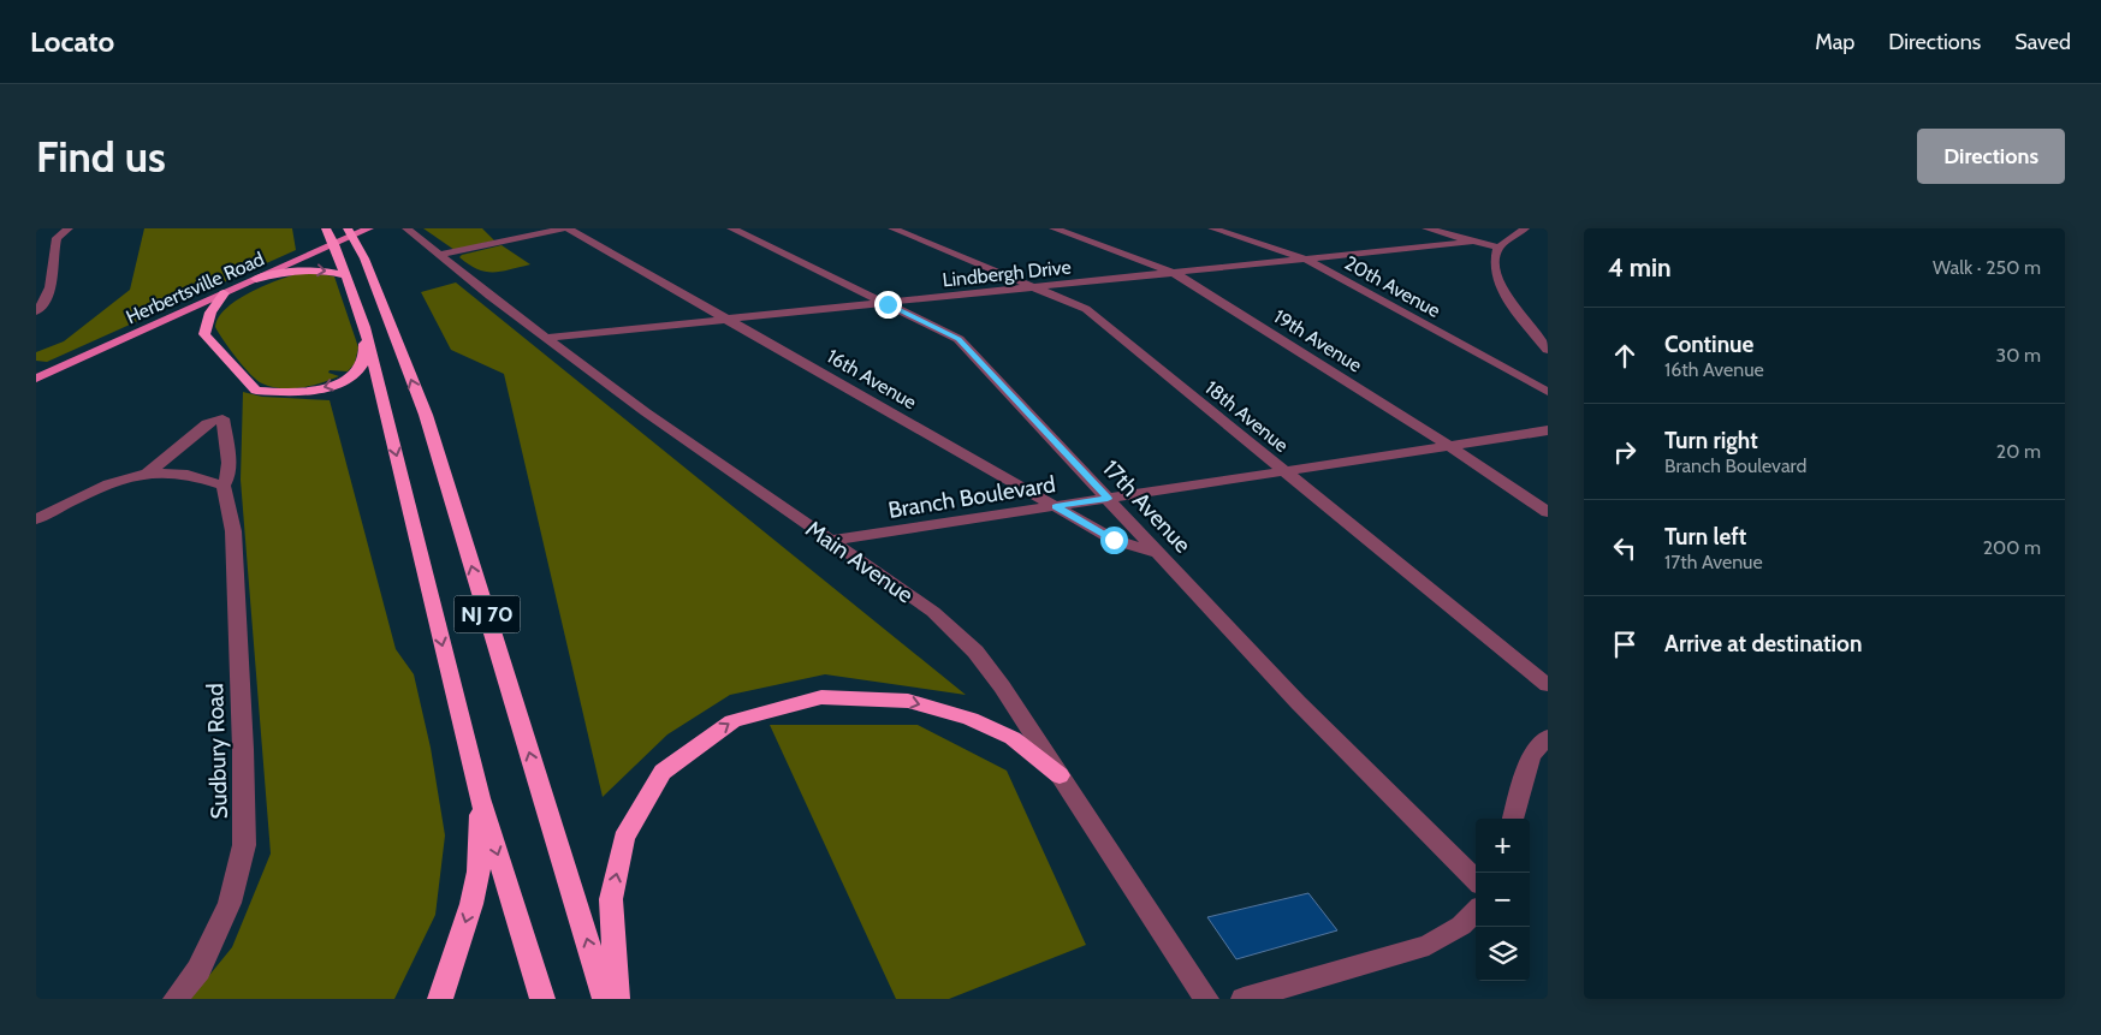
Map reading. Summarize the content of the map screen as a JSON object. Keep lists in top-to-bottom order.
{
  "streets": {
    "highway": ["NJ 70"],
    "main road": ["Herbertsville Road"],
    "street": [
      "Lindbergh Drive",
      "20th Avenue",
      "19th Avenue",
      "16th Avenue",
      "18th Avenue",
      "Branch Boulevard",
      "17th Avenue",
      "Main Avenue",
      "Sudbury Road"
    ]
  },
  "crossings": [
    ["Lindbergh Drive", "20th Avenue"],
    ["Lindbergh Drive", "19th Avenue"],
    ["Lindbergh Drive", "16th Avenue"],
    ["Lindbergh Drive", "18th Avenue"],
    ["Lindbergh Drive", "17th Avenue"],
    ["Lindbergh Drive", "Main Avenue"],
    ["Herbertsville Road", "NJ 70"],
    ["19th Avenue", "Branch Boulevard"],
    ["16th Avenue", "Branch Boulevard"],
    ["16th Avenue", "17th Avenue"],
    ["18th Avenue", "Branch Boulevard"],
    ["Branch Boulevard", "17th Avenue"],
    ["Branch Boulevard", "Main Avenue"]
  ],
  "page": {
    "header": "Locato",
    "nav": ["Map", "Directions", "Saved"],
    "buttons": "Directions",
    "title": "Find us",
    "heading": ["4 min", "Walk · 250 m"],
    "list": [
      ["Continue", "16th Avenue", "30 m"],
      ["Turn right", "Branch Boulevard", "20 m"],
      ["Turn left", "17th Avenue", "200 m"],
      "Arrive at destination"
    ],
    "map_buttons": ["+", "−"]
  }
}
